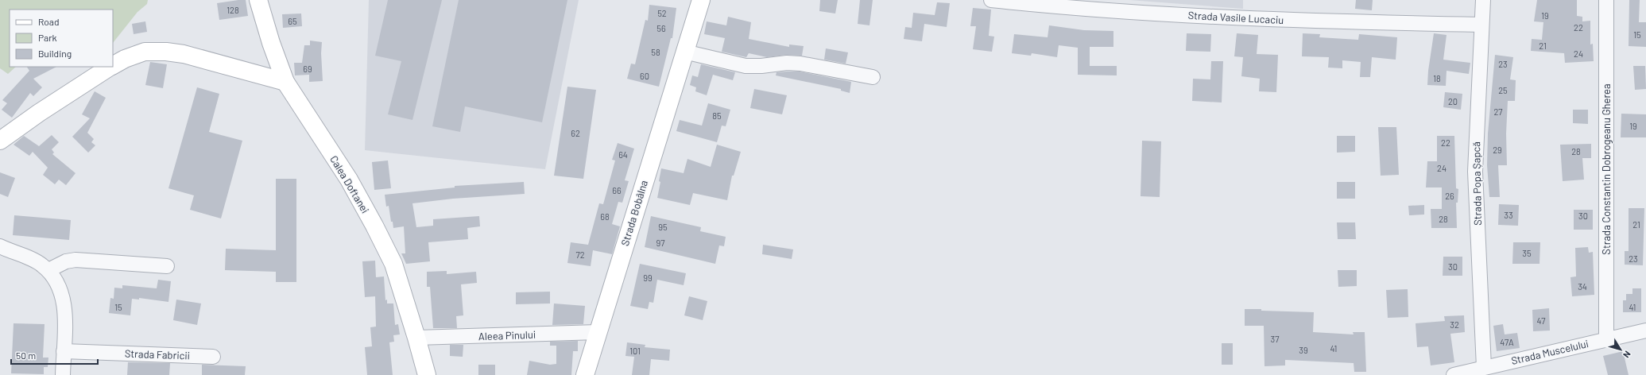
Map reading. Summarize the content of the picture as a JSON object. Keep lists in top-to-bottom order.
{
  "streets": {
    "main road": ["Calea Doftanei", "Strada Bobâlna"],
    "street": [
      "Strada Vasile Lucaciu",
      "Strada Constantin Dobrogeanu Gherea",
      "Strada Popa Șapcă",
      "Aleea Pinului",
      "Strada Muscelului",
      "Strada Fabricii"
    ]
  },
  "crossings": [
    ["Strada Vasile Lucaciu", "Strada Popa Șapcă"],
    ["Strada Constantin Dobrogeanu Gherea", "Strada Muscelului"],
    ["Strada Popa Șapcă", "Strada Muscelului"],
    ["Calea Doftanei", "Aleea Pinului"],
    ["Strada Bobâlna", "Aleea Pinului"]
  ],
  "house_numbers": [
    "128",
    "52",
    "19",
    "65",
    "22",
    "56",
    "15",
    "21",
    "58",
    "24",
    "23",
    "69",
    "60",
    "18",
    "25",
    "20",
    "27",
    "85",
    "19",
    "62",
    "22",
    "29",
    "28",
    "64",
    "24",
    "66",
    "26",
    "33",
    "30",
    "68",
    "28",
    "21",
    "95",
    "97",
    "35",
    "72",
    "23",
    "30",
    "99",
    "34",
    "15",
    "41",
    "47",
    "32",
    "37",
    "47A",
    "41",
    "39",
    "101"
  ],
  "legend": ["Road", "Park", "Building"],
  "scale_bar": "50 m",
  "north": "bottom right"
}
